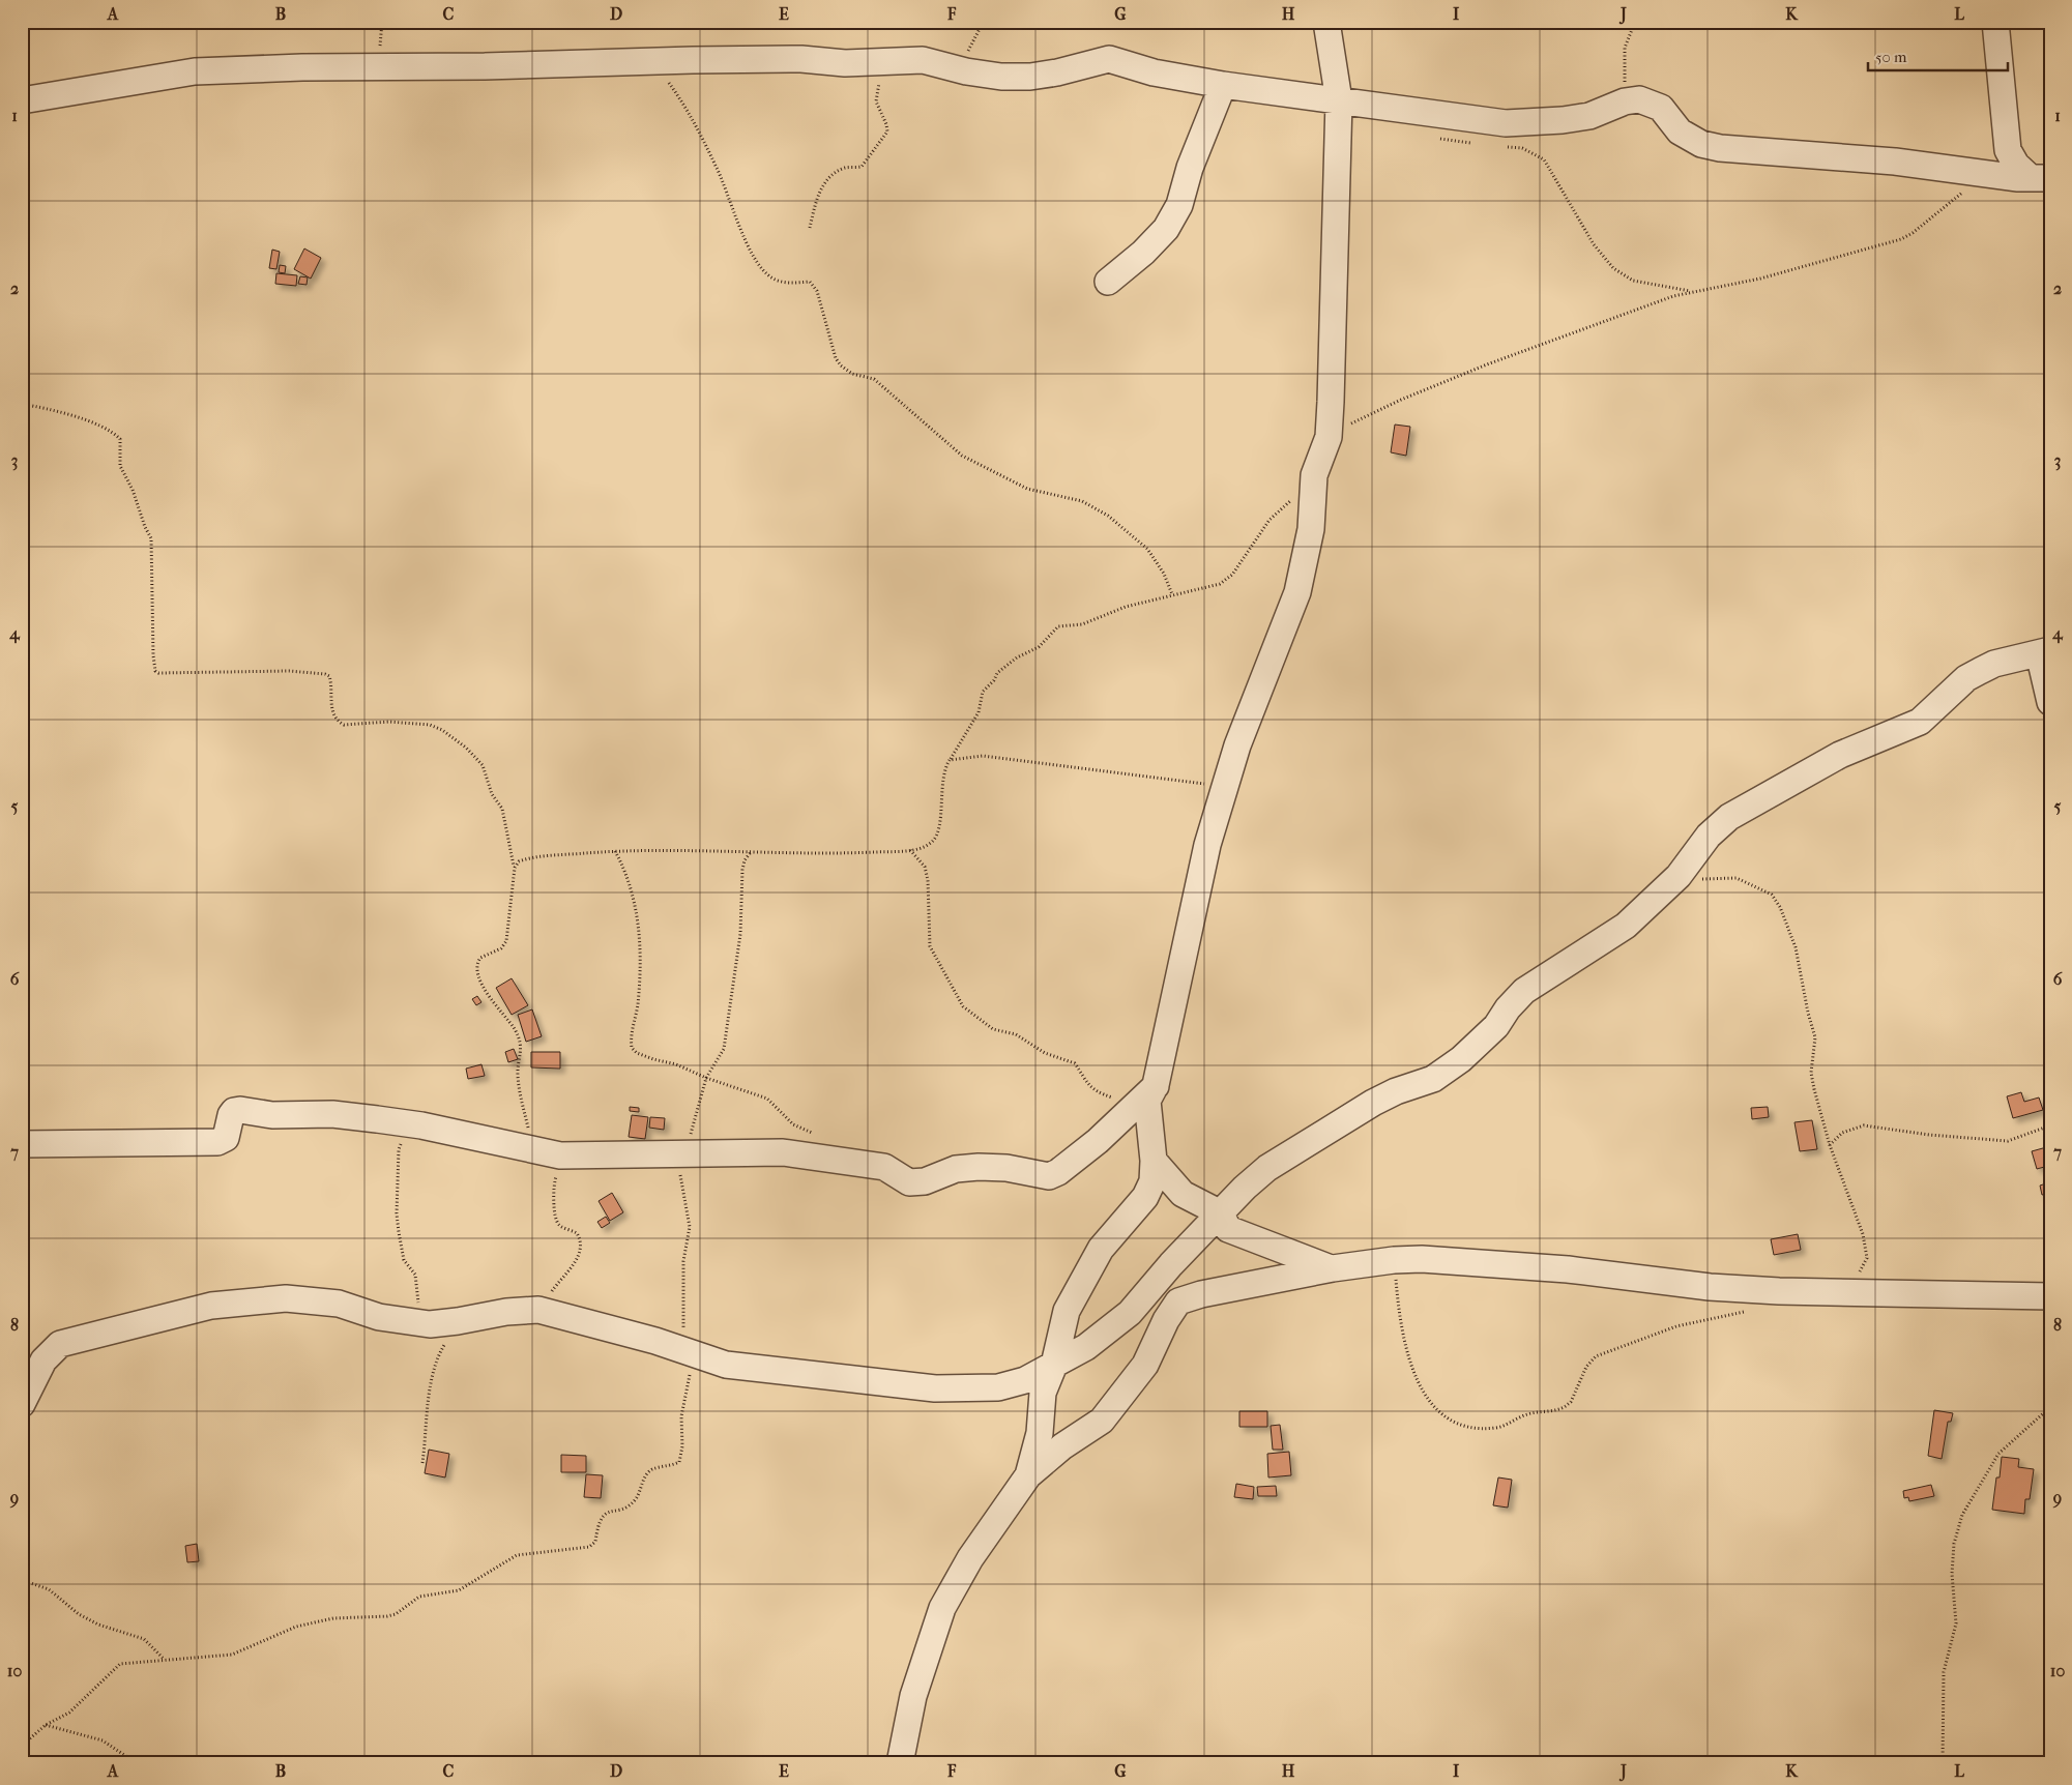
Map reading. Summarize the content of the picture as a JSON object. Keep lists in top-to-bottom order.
{
  "scale_bar": "50 m",
  "grid": {
    "columns": [
      "A",
      "B",
      "C",
      "D",
      "E",
      "F",
      "G",
      "H",
      "I",
      "J",
      "K",
      "L"
    ],
    "rows": [
      "1",
      "2",
      "3",
      "4",
      "5",
      "6",
      "7",
      "8",
      "9",
      "10"
    ]
  }
}
